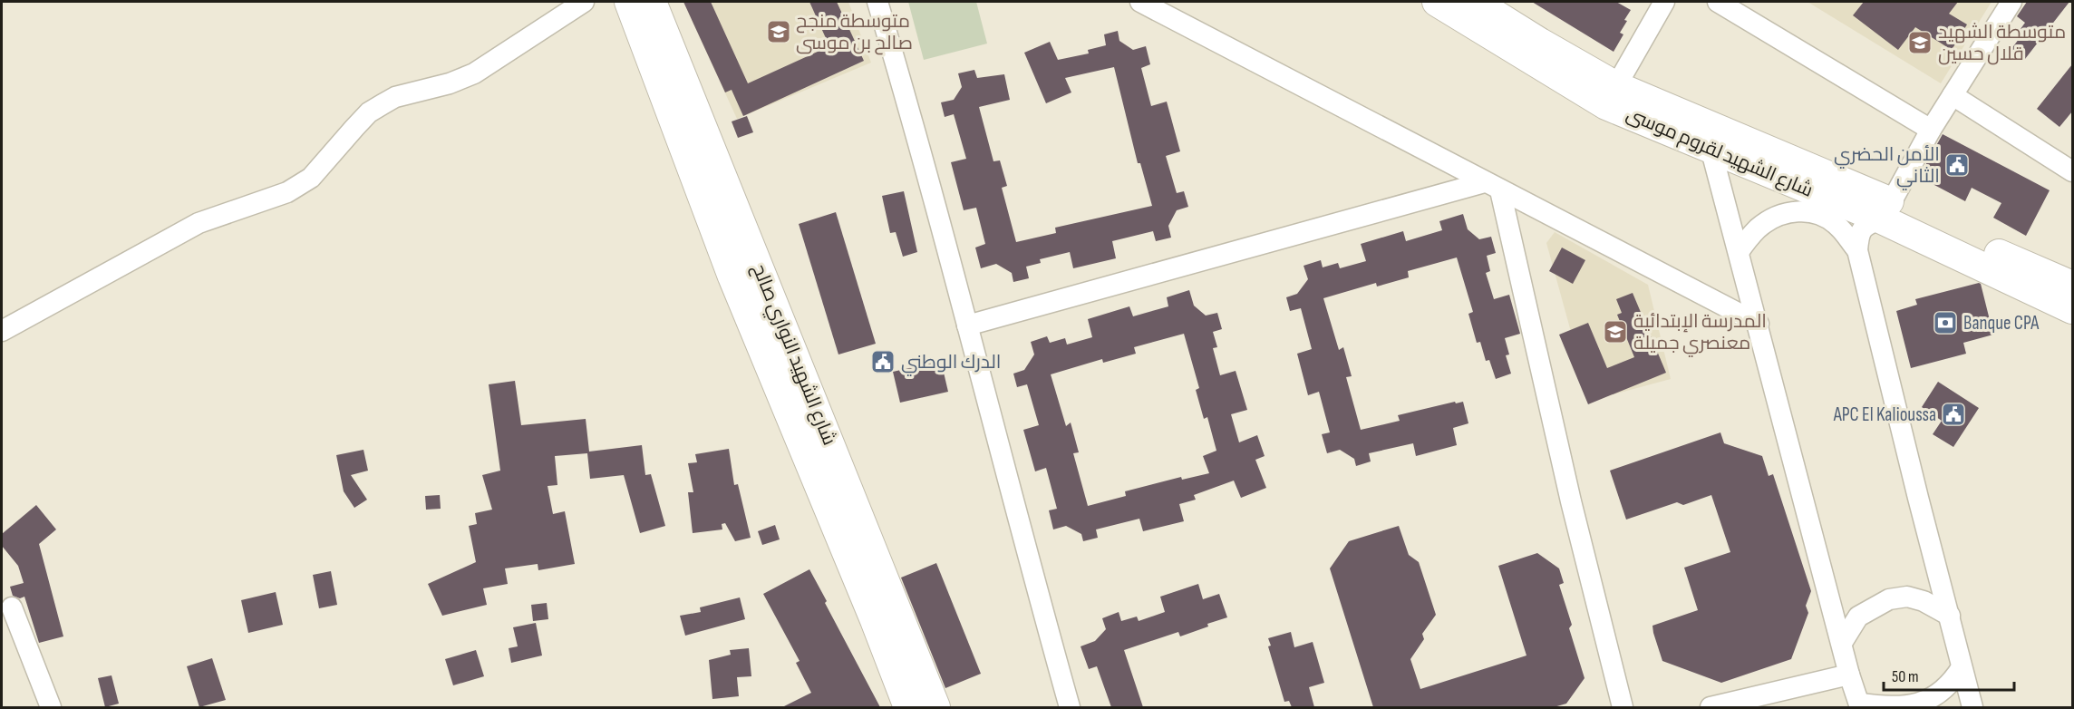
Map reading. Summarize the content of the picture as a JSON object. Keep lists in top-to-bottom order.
{
  "streets": {
    "street": ["شارع الشهيد لقروم موسى", "شارع الشهيد النواري صالح"]
  },
  "places": {
    "school or university": ["متوسطة منجح صالح بن موسى", "متوسطة الشهيد قلال حسين", "المدرسة الإبتدائية معنصري جميلة"],
    "public building": ["الأمن الحضري الثاني", "الدرك الوطني", "APC El Kalioussa"],
    "bank": ["Banque CPA"]
  },
  "scale_bar": "50 m"
}
